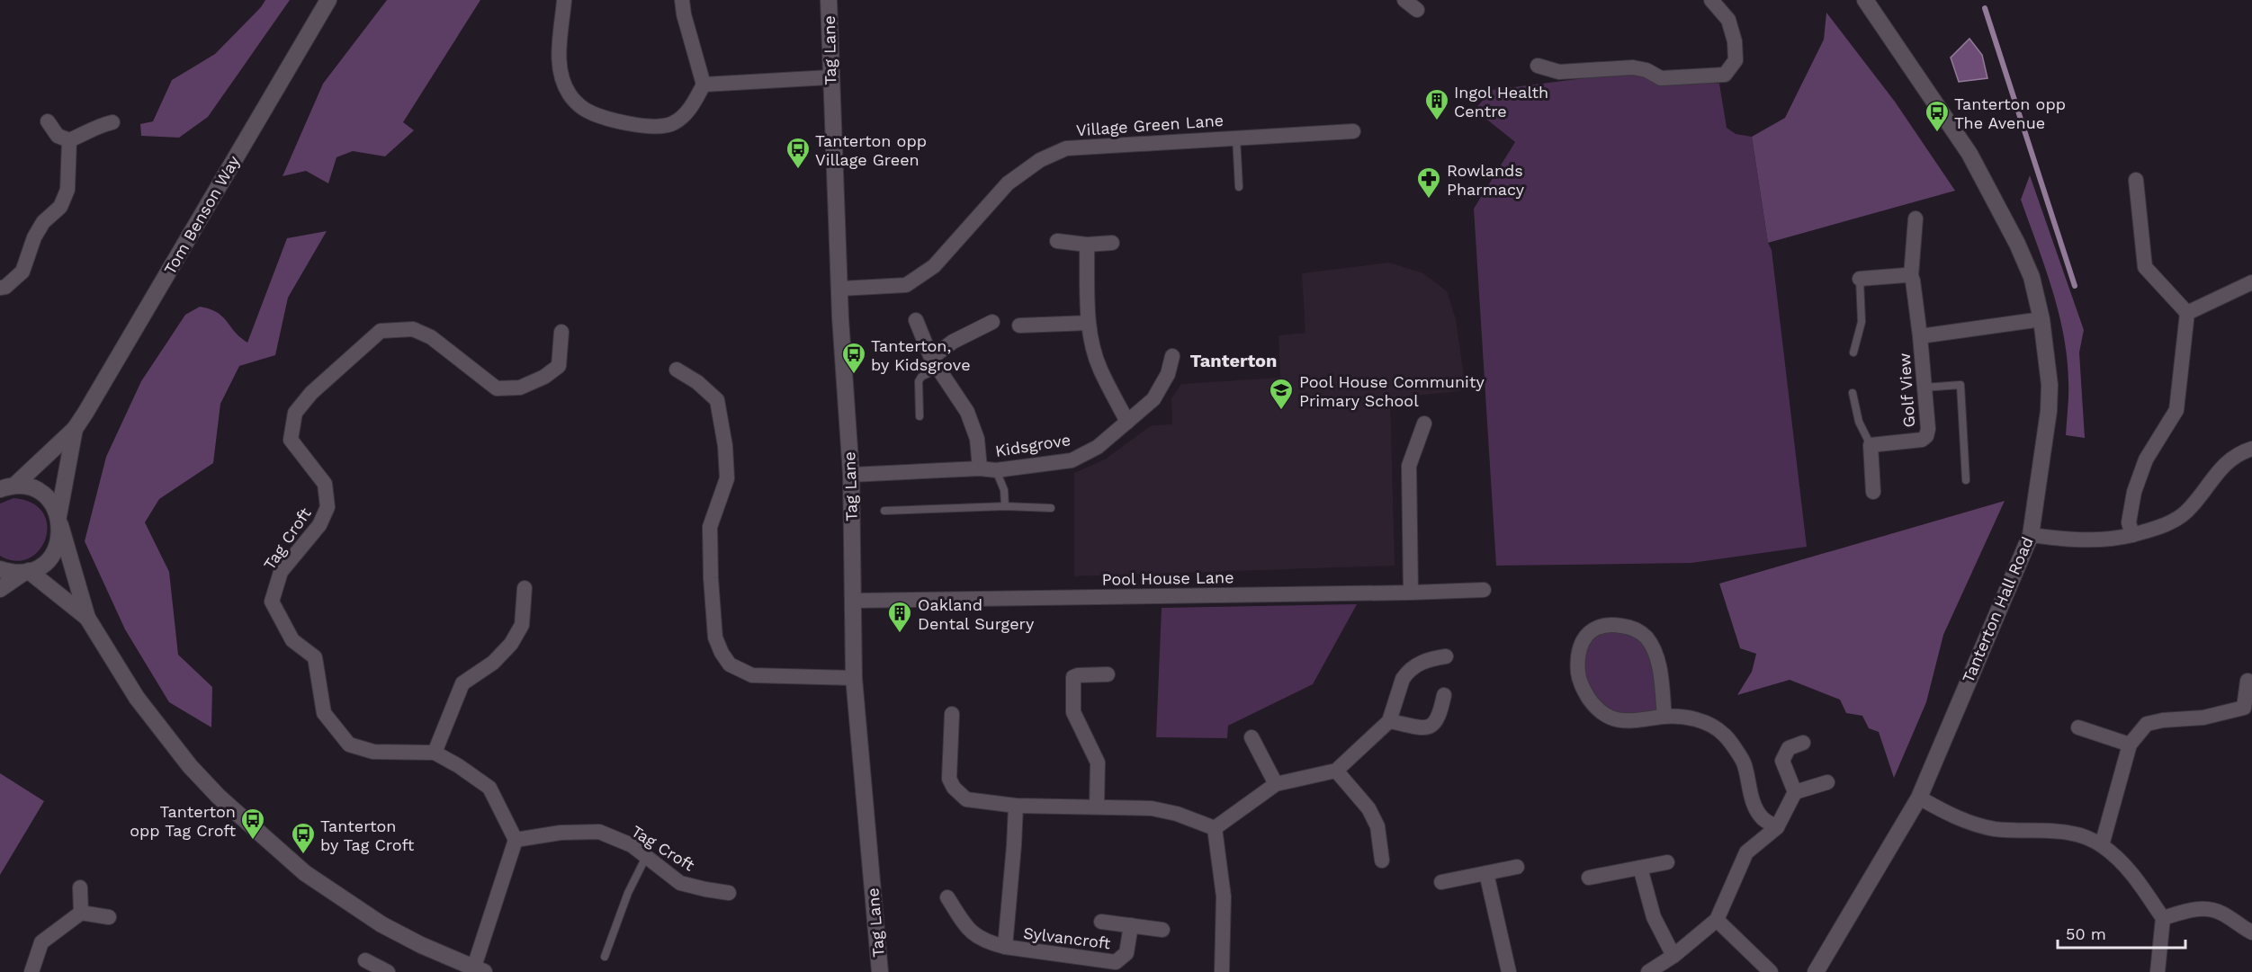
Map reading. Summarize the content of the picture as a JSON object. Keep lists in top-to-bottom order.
{
  "streets": {
    "main road": ["Tag Lane", "Tom Benson Way", "Tanterton Hall Road"],
    "street": [
      "Village Green Lane",
      "Golf View",
      "Kidsgrove",
      "Tag Croft",
      "Pool House Lane",
      "Sylvancroft"
    ]
  },
  "crossings": [
    ["Tag Lane", "Village Green Lane"],
    ["Tag Lane", "Kidsgrove"],
    ["Tag Lane", "Pool House Lane"],
    ["Golf View", "Tanterton Hall Road"]
  ],
  "districts": ["Tanterton"],
  "places": {
    "building": ["Ingol Health Centre", "Oakland Dental Surgery"],
    "bus stop": [
      "Tanterton opp The Avenue",
      "Tanterton opp Village Green",
      "Tanterton, by Kidsgrove",
      "Tanterton opp Tag Croft",
      "Tanterton by Tag Croft"
    ],
    "pharmacy": ["Rowlands Pharmacy"],
    "school or university": ["Pool House Community Primary School"]
  },
  "scale_bar": "50 m"
}
